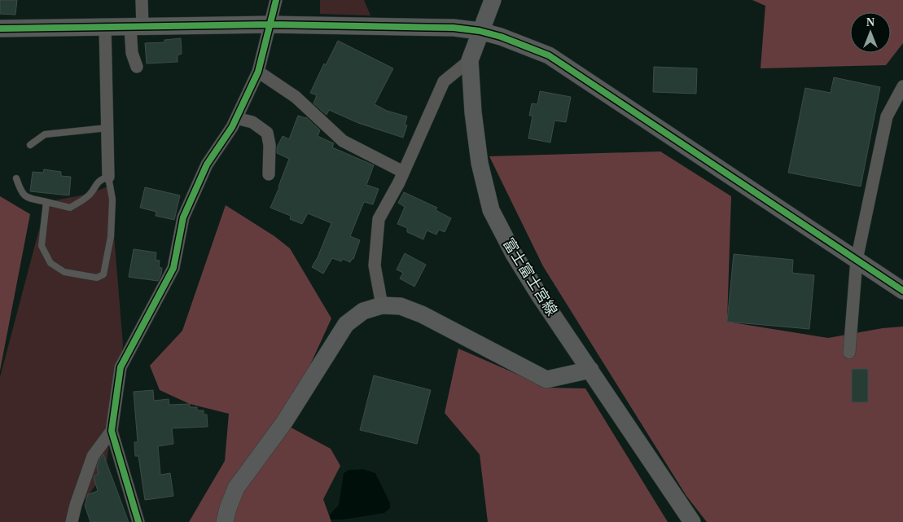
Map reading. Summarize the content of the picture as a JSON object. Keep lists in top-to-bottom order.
{
  "streets": {
    "street": ["富士富士宮線"]
  },
  "north": "top"
}
